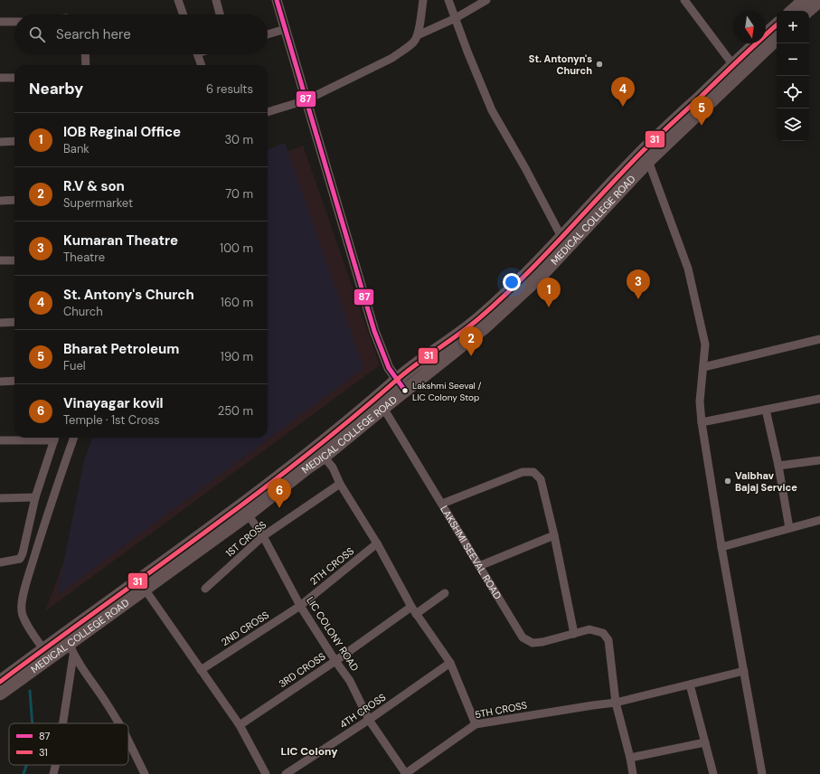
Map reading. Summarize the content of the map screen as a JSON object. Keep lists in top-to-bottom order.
{
  "streets": {
    "main road": ["MEDICAL COLLEGE ROAD"],
    "street": [
      "1ST CROSS",
      "LAKSHMI SEEVAL ROAD",
      "2TH CROSS",
      "2ND CROSS",
      "LIC COLONY ROAD",
      "3RD CROSS",
      "5TH CROSS",
      "4TH CROSS"
    ]
  },
  "crossings": [
    ["MEDICAL COLLEGE ROAD", "LAKSHMI SEEVAL ROAD"],
    ["MEDICAL COLLEGE ROAD", "LIC COLONY ROAD"],
    ["1ST CROSS", "LIC COLONY ROAD"],
    ["LAKSHMI SEEVAL ROAD", "5TH CROSS"],
    ["2TH CROSS", "2ND CROSS"],
    ["2TH CROSS", "LIC COLONY ROAD"],
    ["2ND CROSS", "LIC COLONY ROAD"],
    ["LIC COLONY ROAD", "3RD CROSS"],
    ["LIC COLONY ROAD", "5TH CROSS"],
    ["LIC COLONY ROAD", "4TH CROSS"]
  ],
  "districts": ["LIC Colony"],
  "places": ["St. Antonyn's Church", "Lakshmi Seeval / LIC Colony Stop", "Vaibhav Bajaj Service"],
  "lines": ["transit line 87", "transit line 31"],
  "legend": ["87", "31"],
  "north": "bottom",
  "page": {
    "map_buttons": ["+", "−"],
    "search": "Search here",
    "heading": ["Nearby", "6 results"],
    "pins": [
      "4",
      "5",
      "3",
      "1",
      "2",
      "6"
    ],
    "list": [
      {
        "mark": "1",
        "name": "IOB Reginal Office",
        "note": "Bank",
        "value": "30 m"
      },
      {
        "mark": "2",
        "name": "R.V & son",
        "note": "Supermarket",
        "value": "70 m"
      },
      {
        "mark": "3",
        "name": "Kumaran Theatre",
        "note": "Theatre",
        "value": "100 m"
      },
      {
        "mark": "4",
        "name": "St. Antony's Church",
        "note": "Church",
        "value": "160 m"
      },
      {
        "mark": "5",
        "name": "Bharat Petroleum",
        "note": "Fuel",
        "value": "190 m"
      },
      {
        "mark": "6",
        "name": "Vinayagar kovil",
        "note": "Temple · 1st Cross",
        "value": "250 m"
      }
    ]
  }
}
